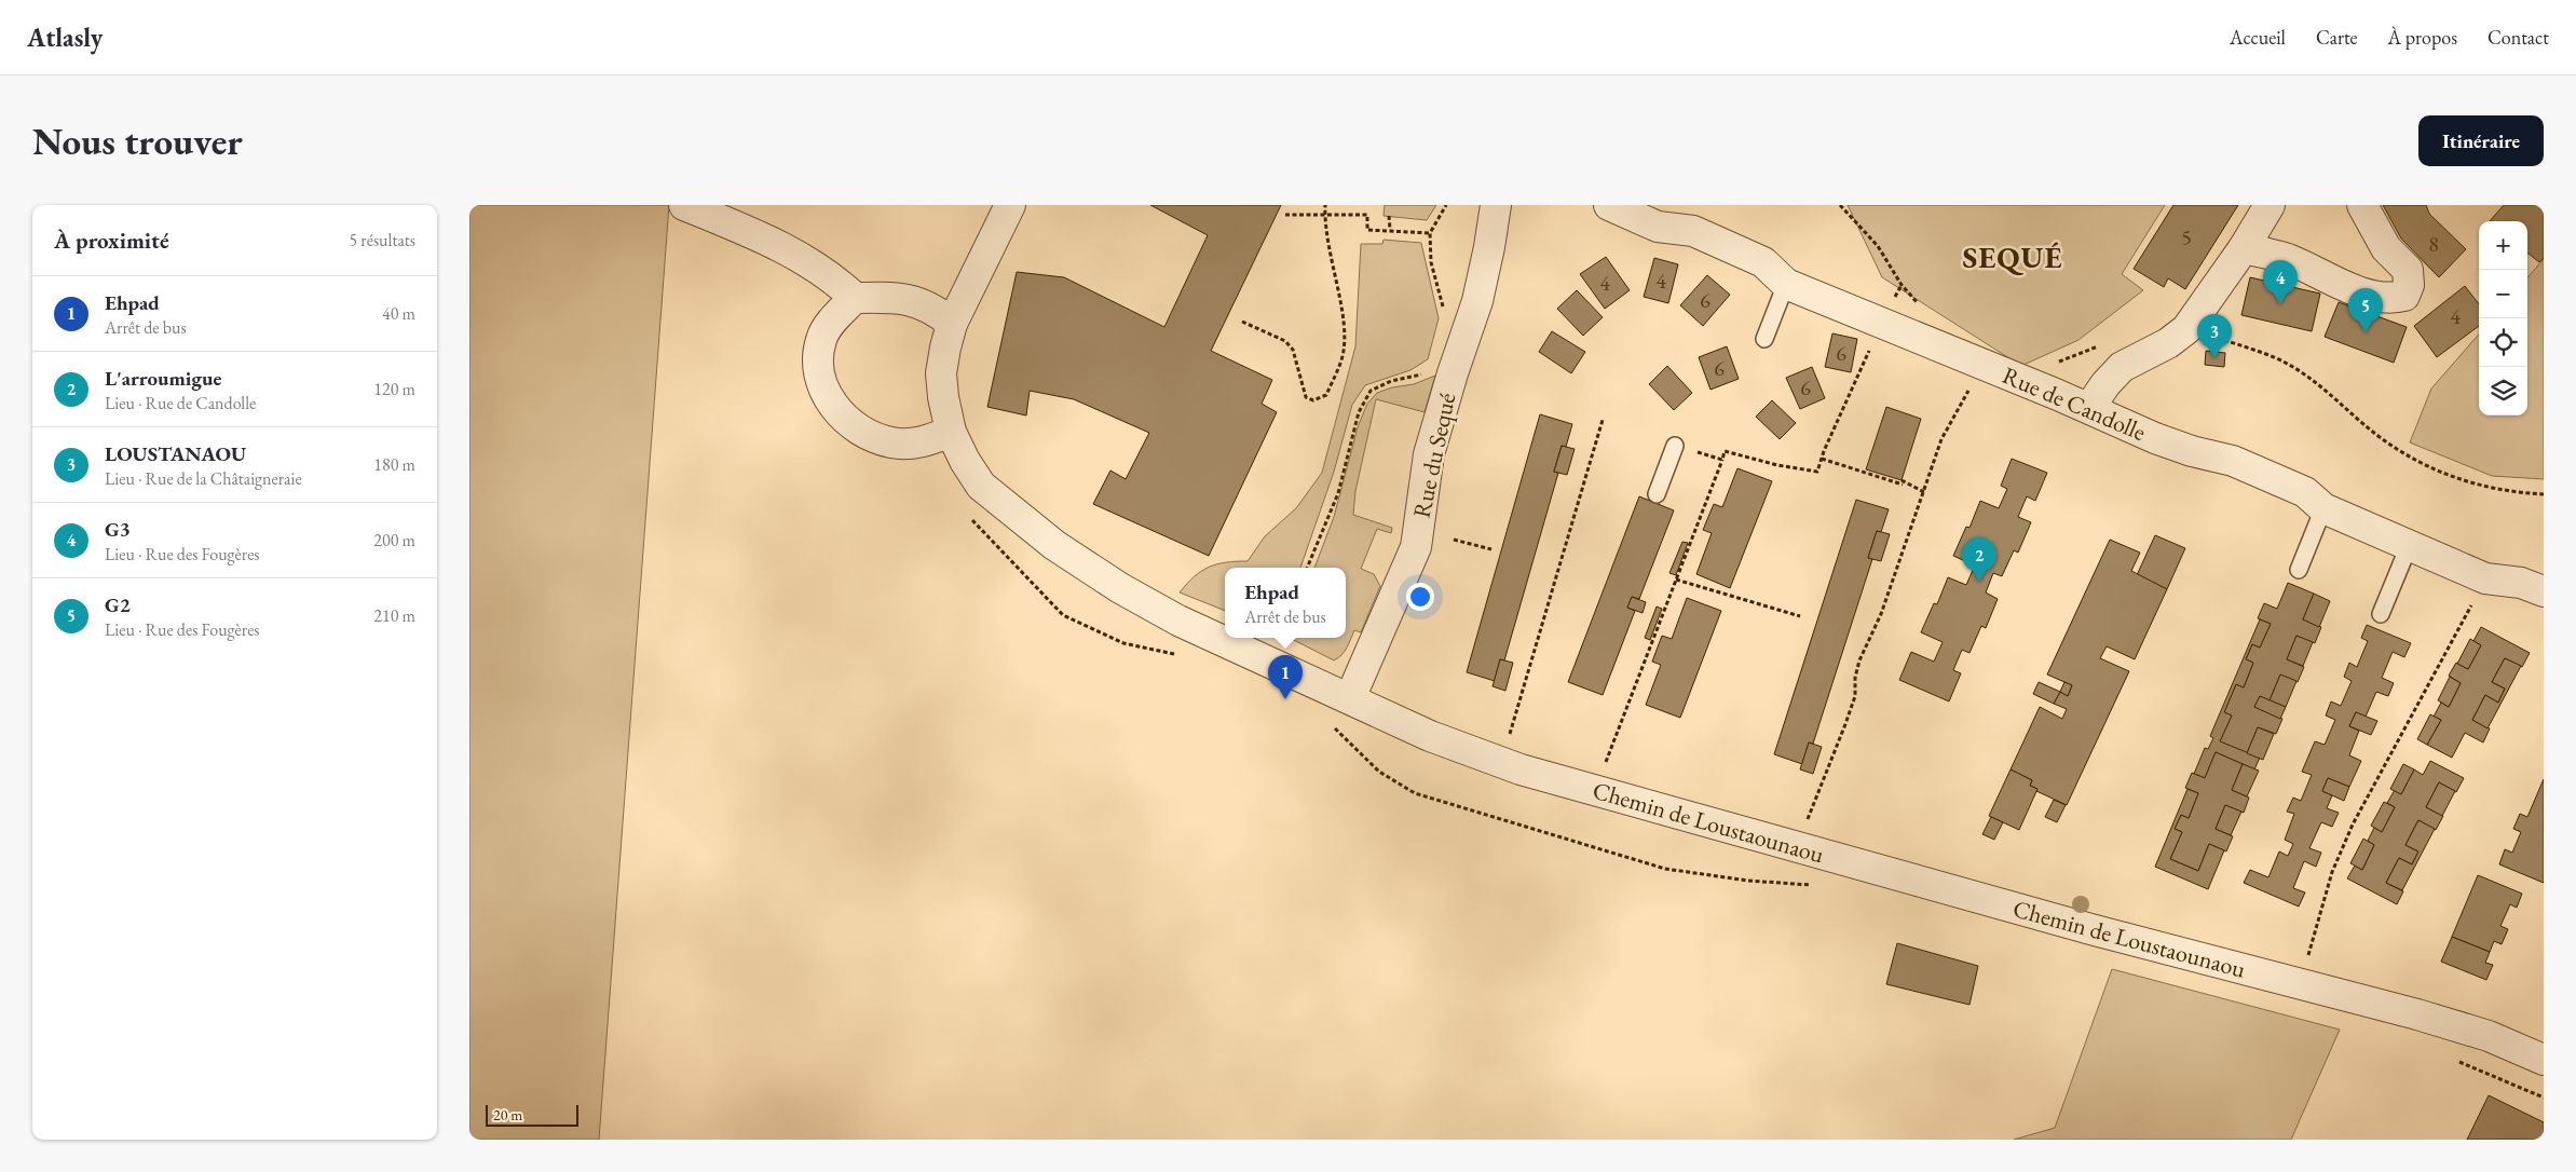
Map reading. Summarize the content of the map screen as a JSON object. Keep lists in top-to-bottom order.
{
  "streets": {
    "street": ["Rue de Candolle", "Rue du Sequé", "Chemin de Loustaounaou"]
  },
  "crossings": [
    ["Rue du Sequé", "Chemin de Loustaounaou"]
  ],
  "districts": ["SEQUÉ"],
  "house_numbers": [
    "5",
    "8",
    "4",
    "4",
    "6",
    "4",
    "6",
    "6",
    "6"
  ],
  "scale_bar": "20 m",
  "page": {
    "header": "Atlasly",
    "nav": [
      "Accueil",
      "Carte",
      "À propos",
      "Contact"
    ],
    "buttons": "Itinéraire",
    "title": "Nous trouver",
    "heading": ["À proximité", "5 résultats"],
    "map_buttons": ["+", "−"],
    "pins": [
      "4",
      "5",
      "3",
      "2",
      "1"
    ],
    "list": [
      {
        "mark": "1",
        "name": "Ehpad",
        "note": "Arrêt de bus",
        "value": "40 m"
      },
      {
        "mark": "2",
        "name": "L'arroumigue",
        "note": "Lieu · Rue de Candolle",
        "value": "120 m"
      },
      {
        "mark": "3",
        "name": "LOUSTANAOU",
        "note": "Lieu · Rue de la Châtaigneraie",
        "value": "180 m"
      },
      {
        "mark": "4",
        "name": "G3",
        "note": "Lieu · Rue des Fougères",
        "value": "200 m"
      },
      {
        "mark": "5",
        "name": "G2",
        "note": "Lieu · Rue des Fougères",
        "value": "210 m"
      }
    ],
    "popup": ["Ehpad", "Arrêt de bus"],
    "scale": "20 m"
  }
}
